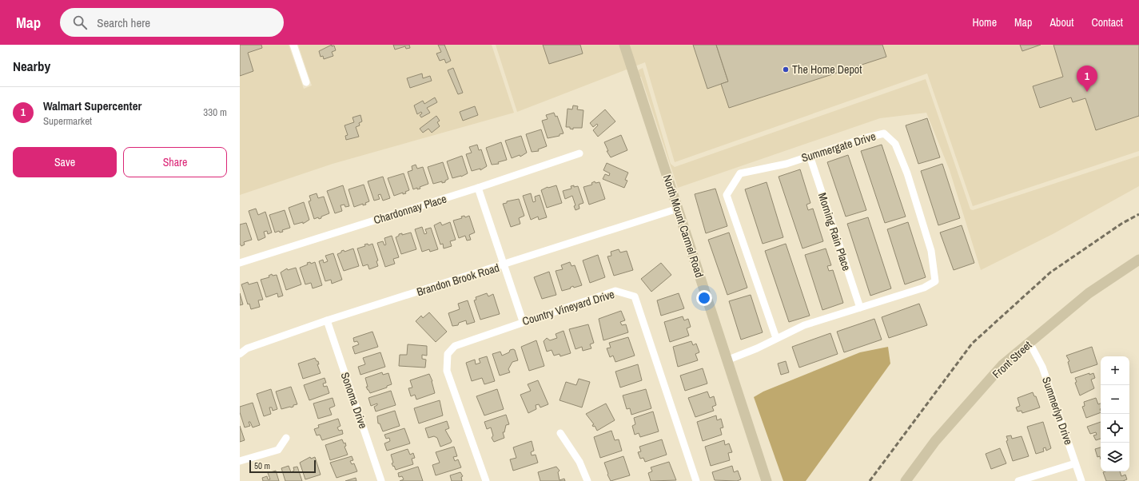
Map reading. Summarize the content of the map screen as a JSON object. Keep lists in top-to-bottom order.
{
  "streets": {
    "street": [
      "Summergate Drive",
      "Chardonnay Place",
      "North Mount Carmel Road",
      "Morning Rain Place",
      "Brandon Brook Road",
      "Country Vineyard Drive",
      "Front Street",
      "Sonoma Drive",
      "Summerlyn Drive"
    ]
  },
  "crossings": [
    ["Summergate Drive", "North Mount Carmel Road"],
    ["Summergate Drive", "Morning Rain Place"],
    ["North Mount Carmel Road", "Brandon Brook Road"],
    ["Brandon Brook Road", "Sonoma Drive"],
    ["Front Street", "Summerlyn Drive"]
  ],
  "places": ["The Home Depot"],
  "scale_bar": "50 m",
  "page": {
    "header": "Map",
    "search": "Search here",
    "nav": [
      "Home",
      "Map",
      "About",
      "Contact"
    ],
    "heading": "Nearby",
    "pins": "1",
    "list": [
      {
        "mark": "1",
        "name": "Walmart Supercenter",
        "note": "Supermarket",
        "value": "330 m"
      }
    ],
    "buttons": ["Save", "Share"],
    "map_buttons": ["+", "−"],
    "scale": "50 m"
  }
}
